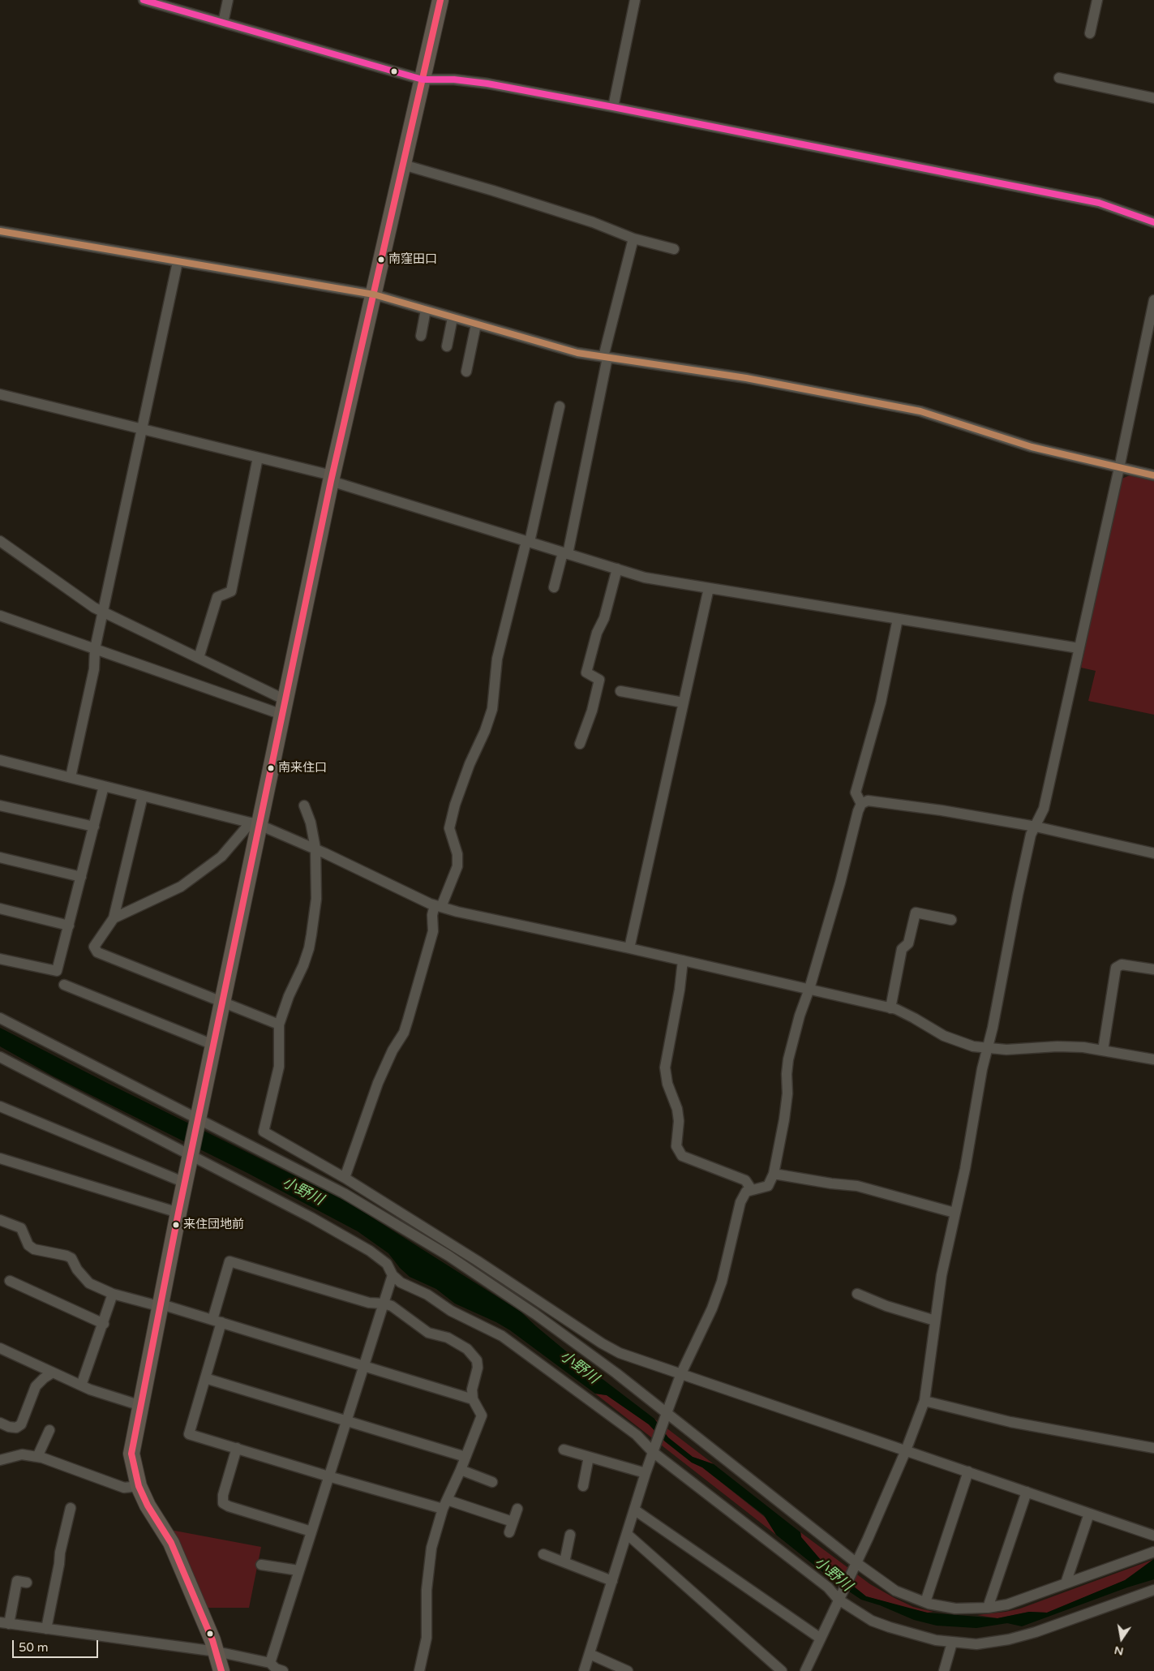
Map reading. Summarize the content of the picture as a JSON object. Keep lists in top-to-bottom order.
{
  "water": ["小野川"],
  "places": ["南窪田口", "南来住口", "来住団地前"],
  "scale_bar": "50 m",
  "north": "bottom"
}
